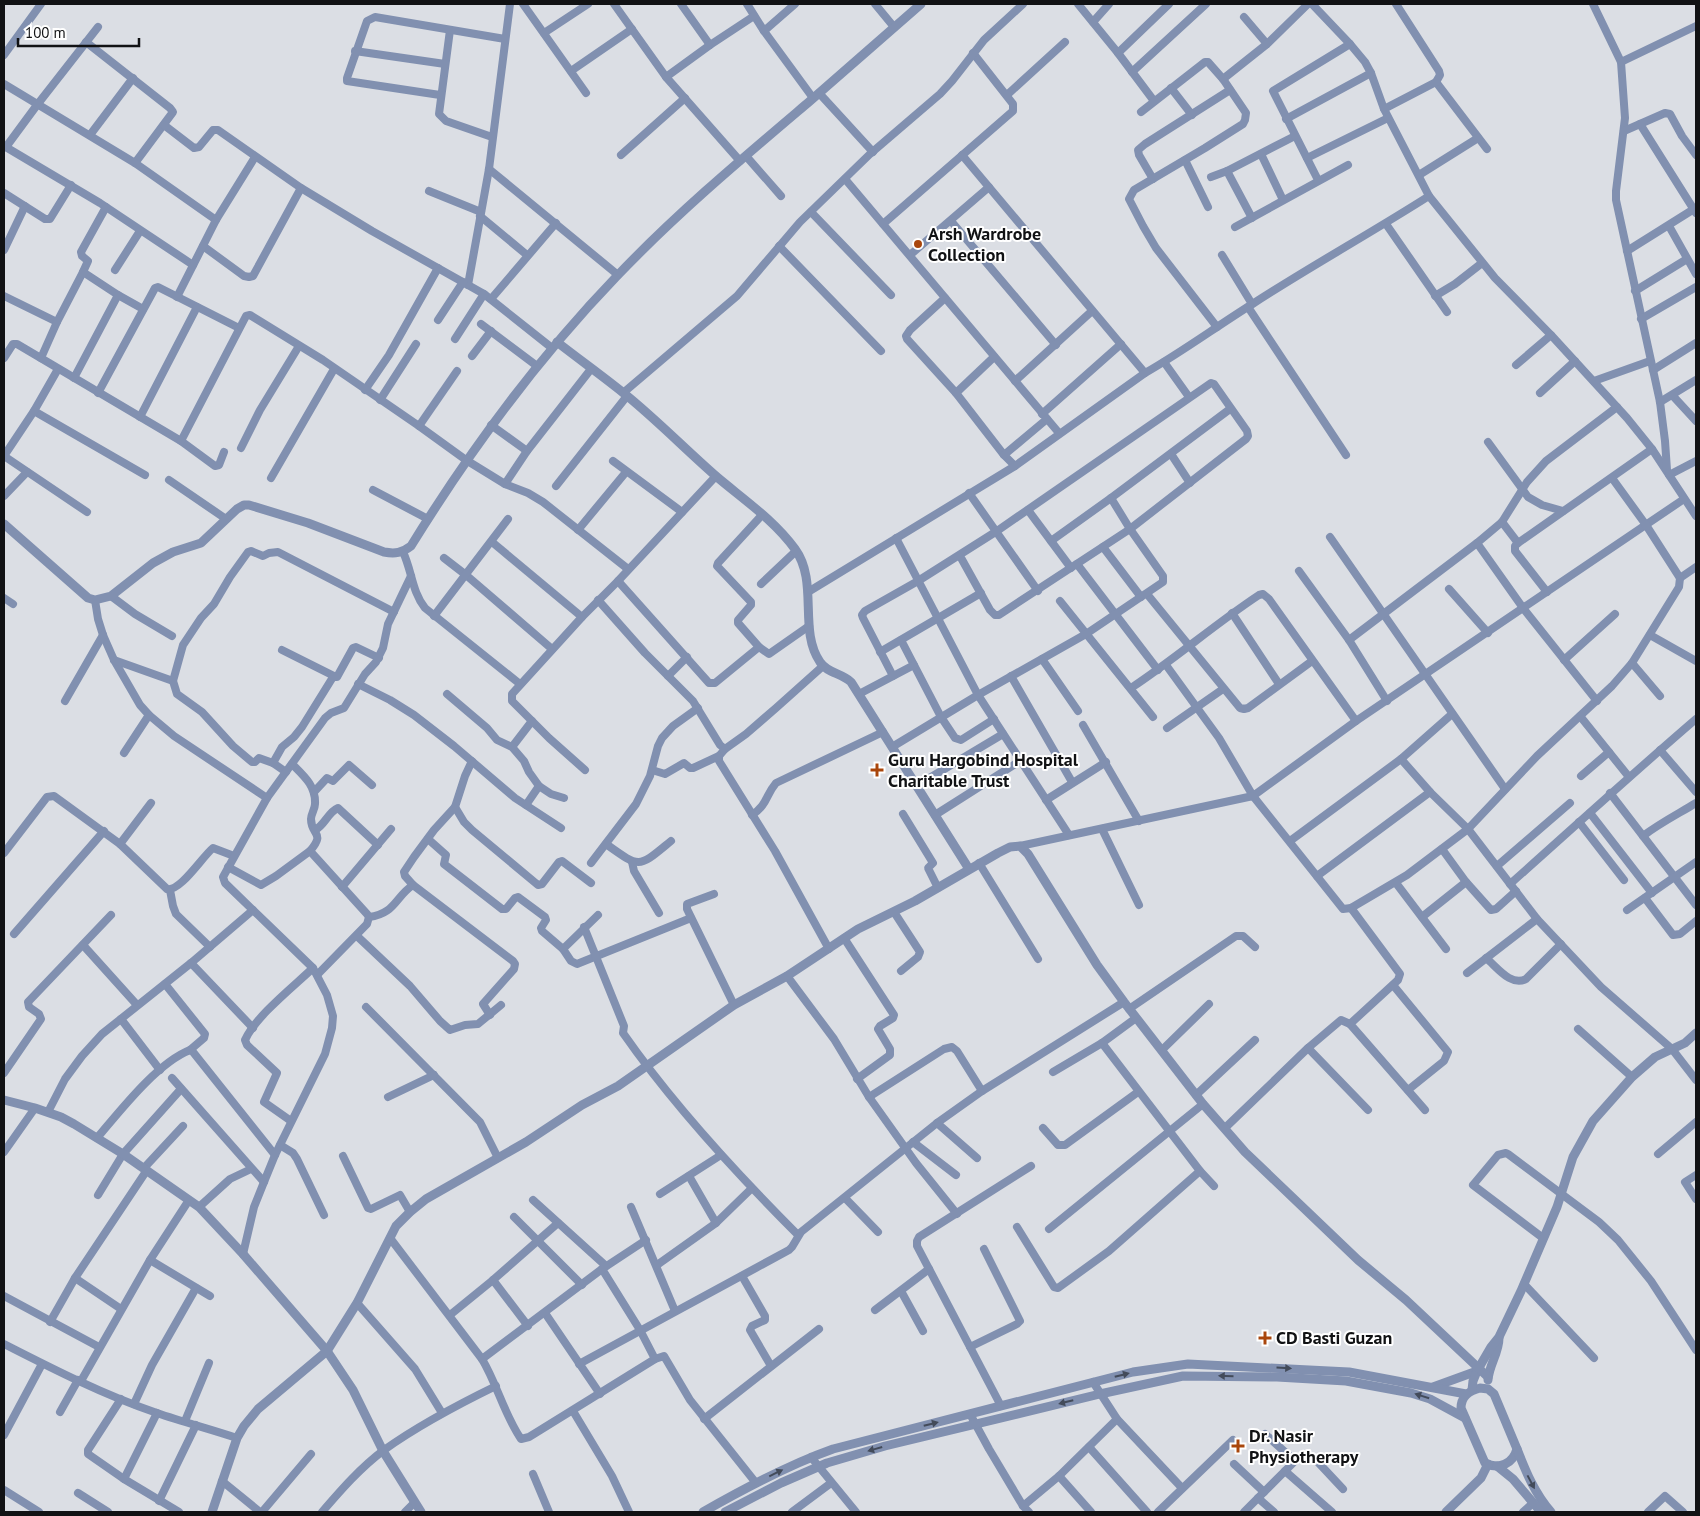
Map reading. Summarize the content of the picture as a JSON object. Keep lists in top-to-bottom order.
{
  "places": {
    "other": ["Arsh Wardrobe Collection"],
    "health": ["Guru Hargobind Hospital Charitable Trust", "CD Basti Guzan", "Dr. Nasir Physiotherapy"]
  },
  "scale_bar": "100 m"
}
